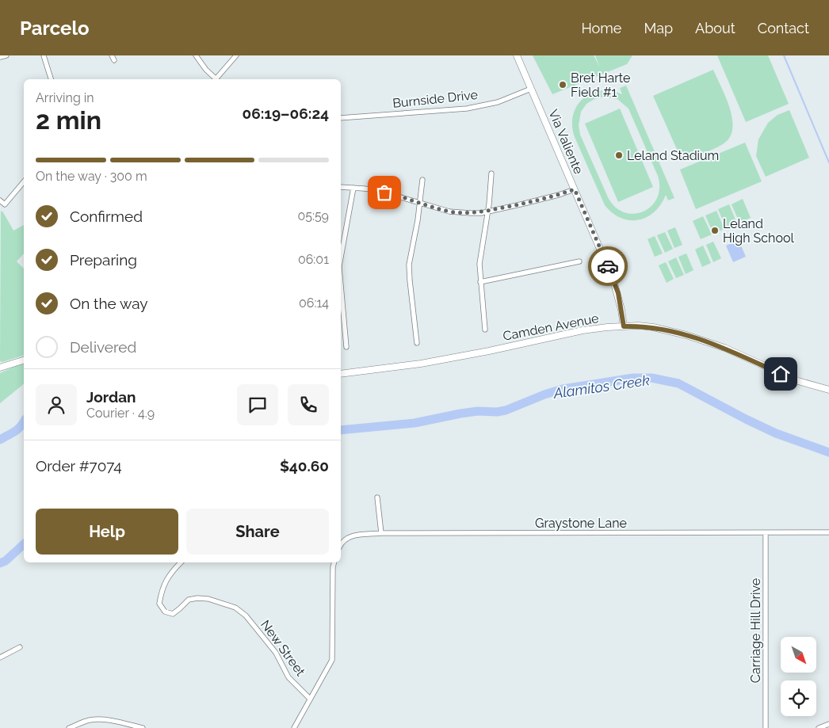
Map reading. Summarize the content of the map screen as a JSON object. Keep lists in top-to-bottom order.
{
  "streets": {
    "street": [
      "Burnside Drive",
      "Via Valiente",
      "Camden Avenue",
      "Graystone Lane",
      "Carriage Hill Drive",
      "New Street"
    ]
  },
  "crossings": [
    ["Burnside Drive", "Via Valiente"],
    ["Via Valiente", "Camden Avenue"],
    ["Graystone Lane", "Carriage Hill Drive"]
  ],
  "water": ["Alamitos Creek"],
  "places": ["Bret Harte Field #1", "Leland Stadium", "Leland High School"],
  "north": "bottom right",
  "page": {
    "header": "Parcelo",
    "nav": [
      "Home",
      "Map",
      "About",
      "Contact"
    ],
    "heading": ["2 min", "Arriving in", "06:19–06:24"],
    "panel": [
      "Jordan",
      "Courier · 4.9",
      "Order #7074",
      "$40.60"
    ],
    "bar": "On the way · 300 m",
    "list": [
      ["Confirmed", "05:59"],
      ["Preparing", "06:01"],
      ["On the way", "06:14"],
      "Delivered"
    ],
    "buttons": ["Help", "Share"]
  }
}
